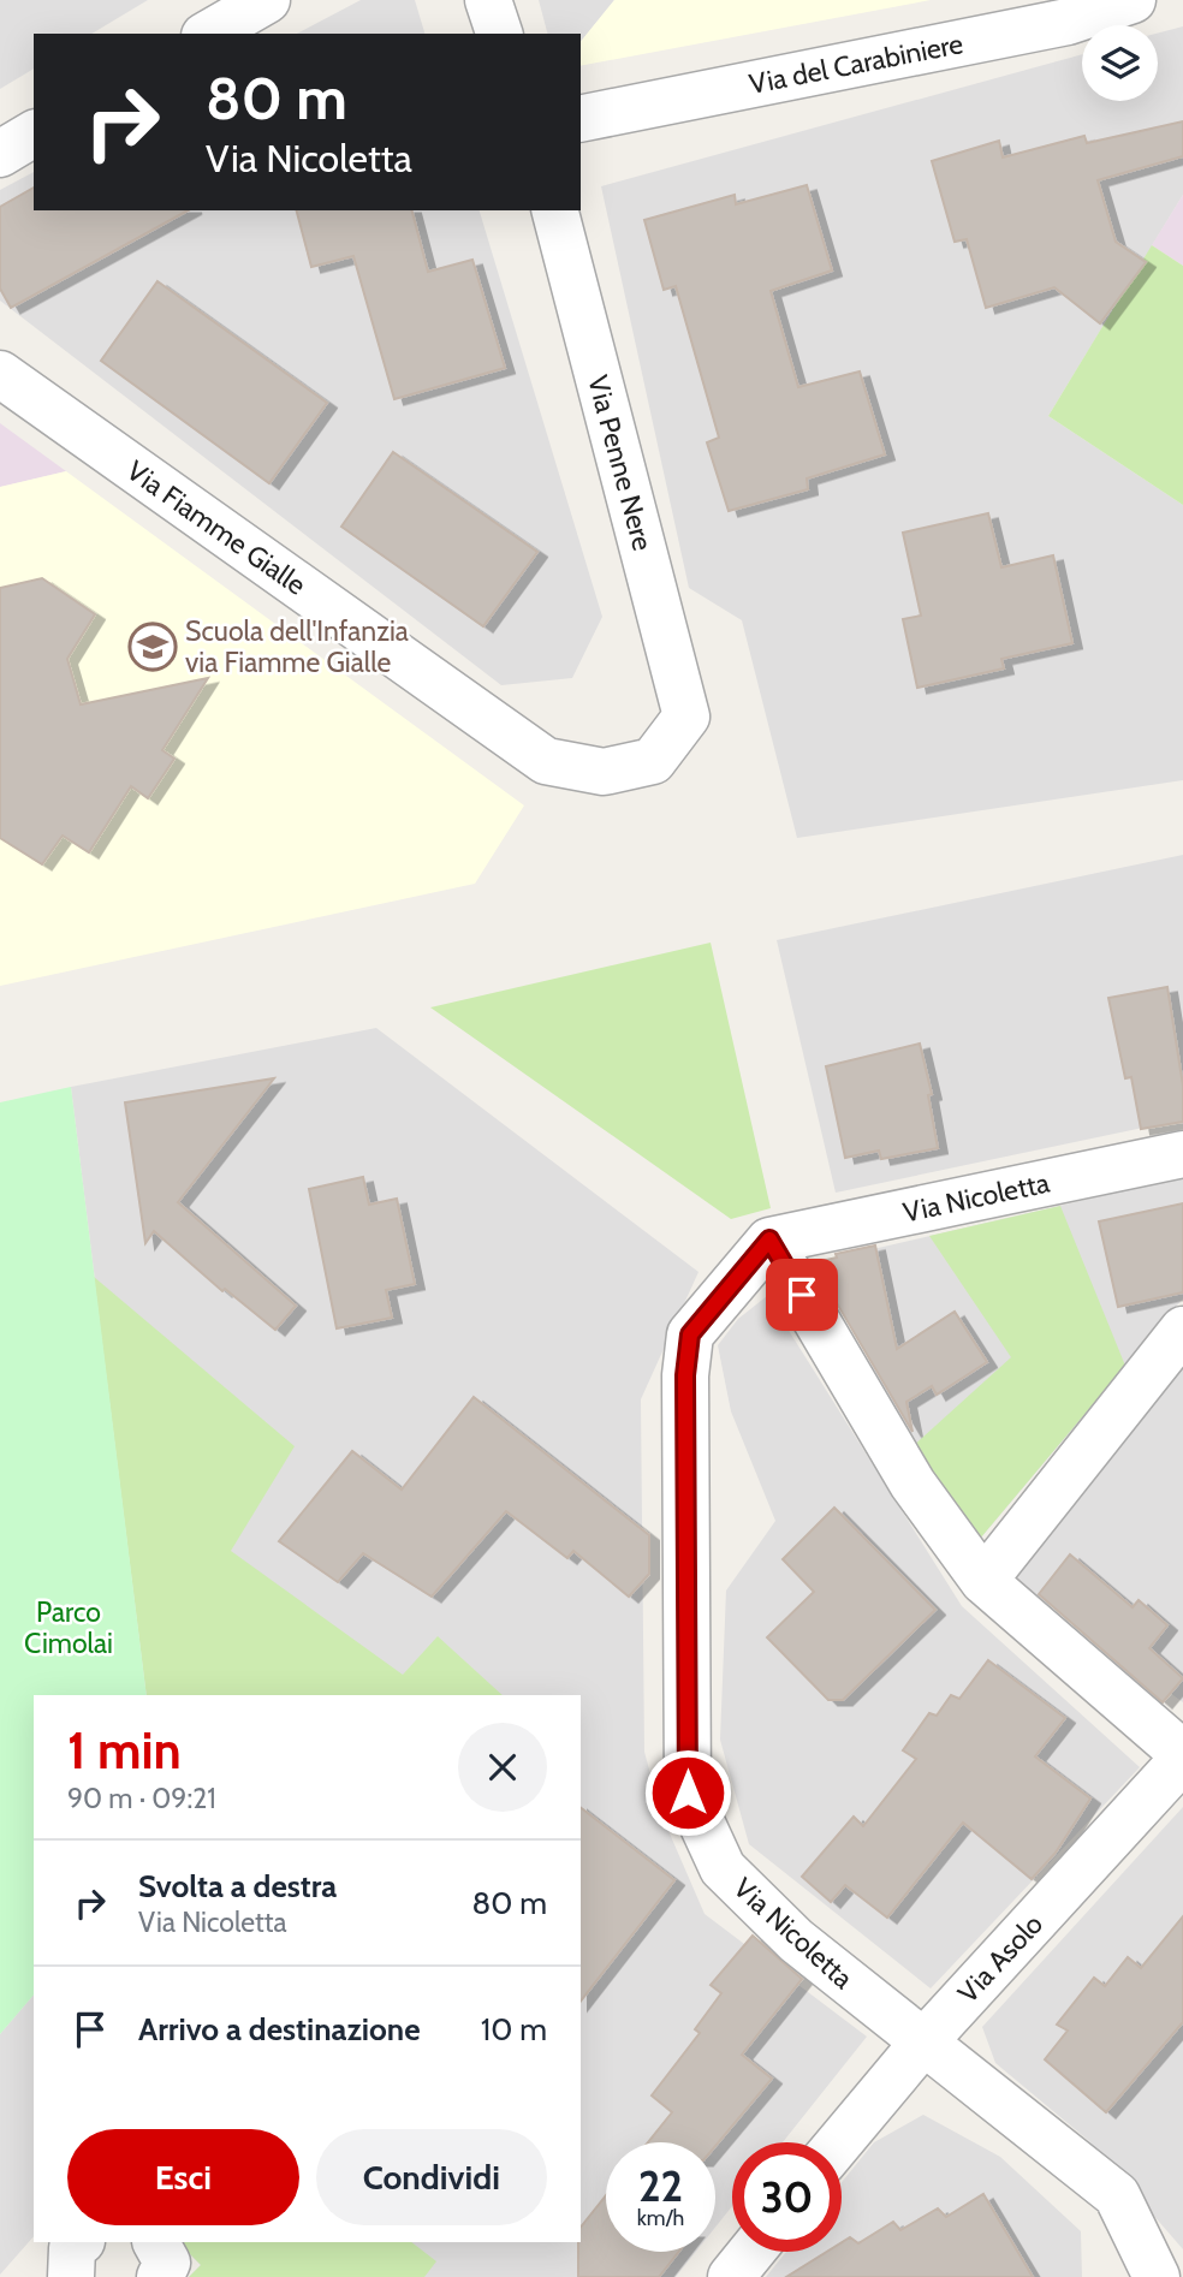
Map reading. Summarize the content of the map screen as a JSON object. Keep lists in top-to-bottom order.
{
  "streets": {
    "street": [
      "Via del Carabiniere",
      "Via Penne Nere",
      "Via Fiamme Gialle",
      "Via Nicoletta",
      "Via Asolo"
    ]
  },
  "crossings": [
    ["Via Penne Nere", "Via Fiamme Gialle"],
    ["Via Nicoletta", "Via Asolo"]
  ],
  "parks": ["Parco Cimolai"],
  "places": {
    "school or university": ["Scuola dell'Infanzia via Fiamme Gialle"]
  },
  "page": {
    "turn": ["80 m", "Via Nicoletta"],
    "heading": ["1 min", "90 m · 09:21"],
    "list": [
      {
        "name": "Svolta a destra",
        "note": "Via Nicoletta",
        "value": "80 m"
      },
      {
        "name": "Arrivo a destinazione",
        "value": "10 m"
      }
    ],
    "buttons": ["Esci", "Condividi"],
    "speed": "22 km/h",
    "limit": "30"
  }
}
